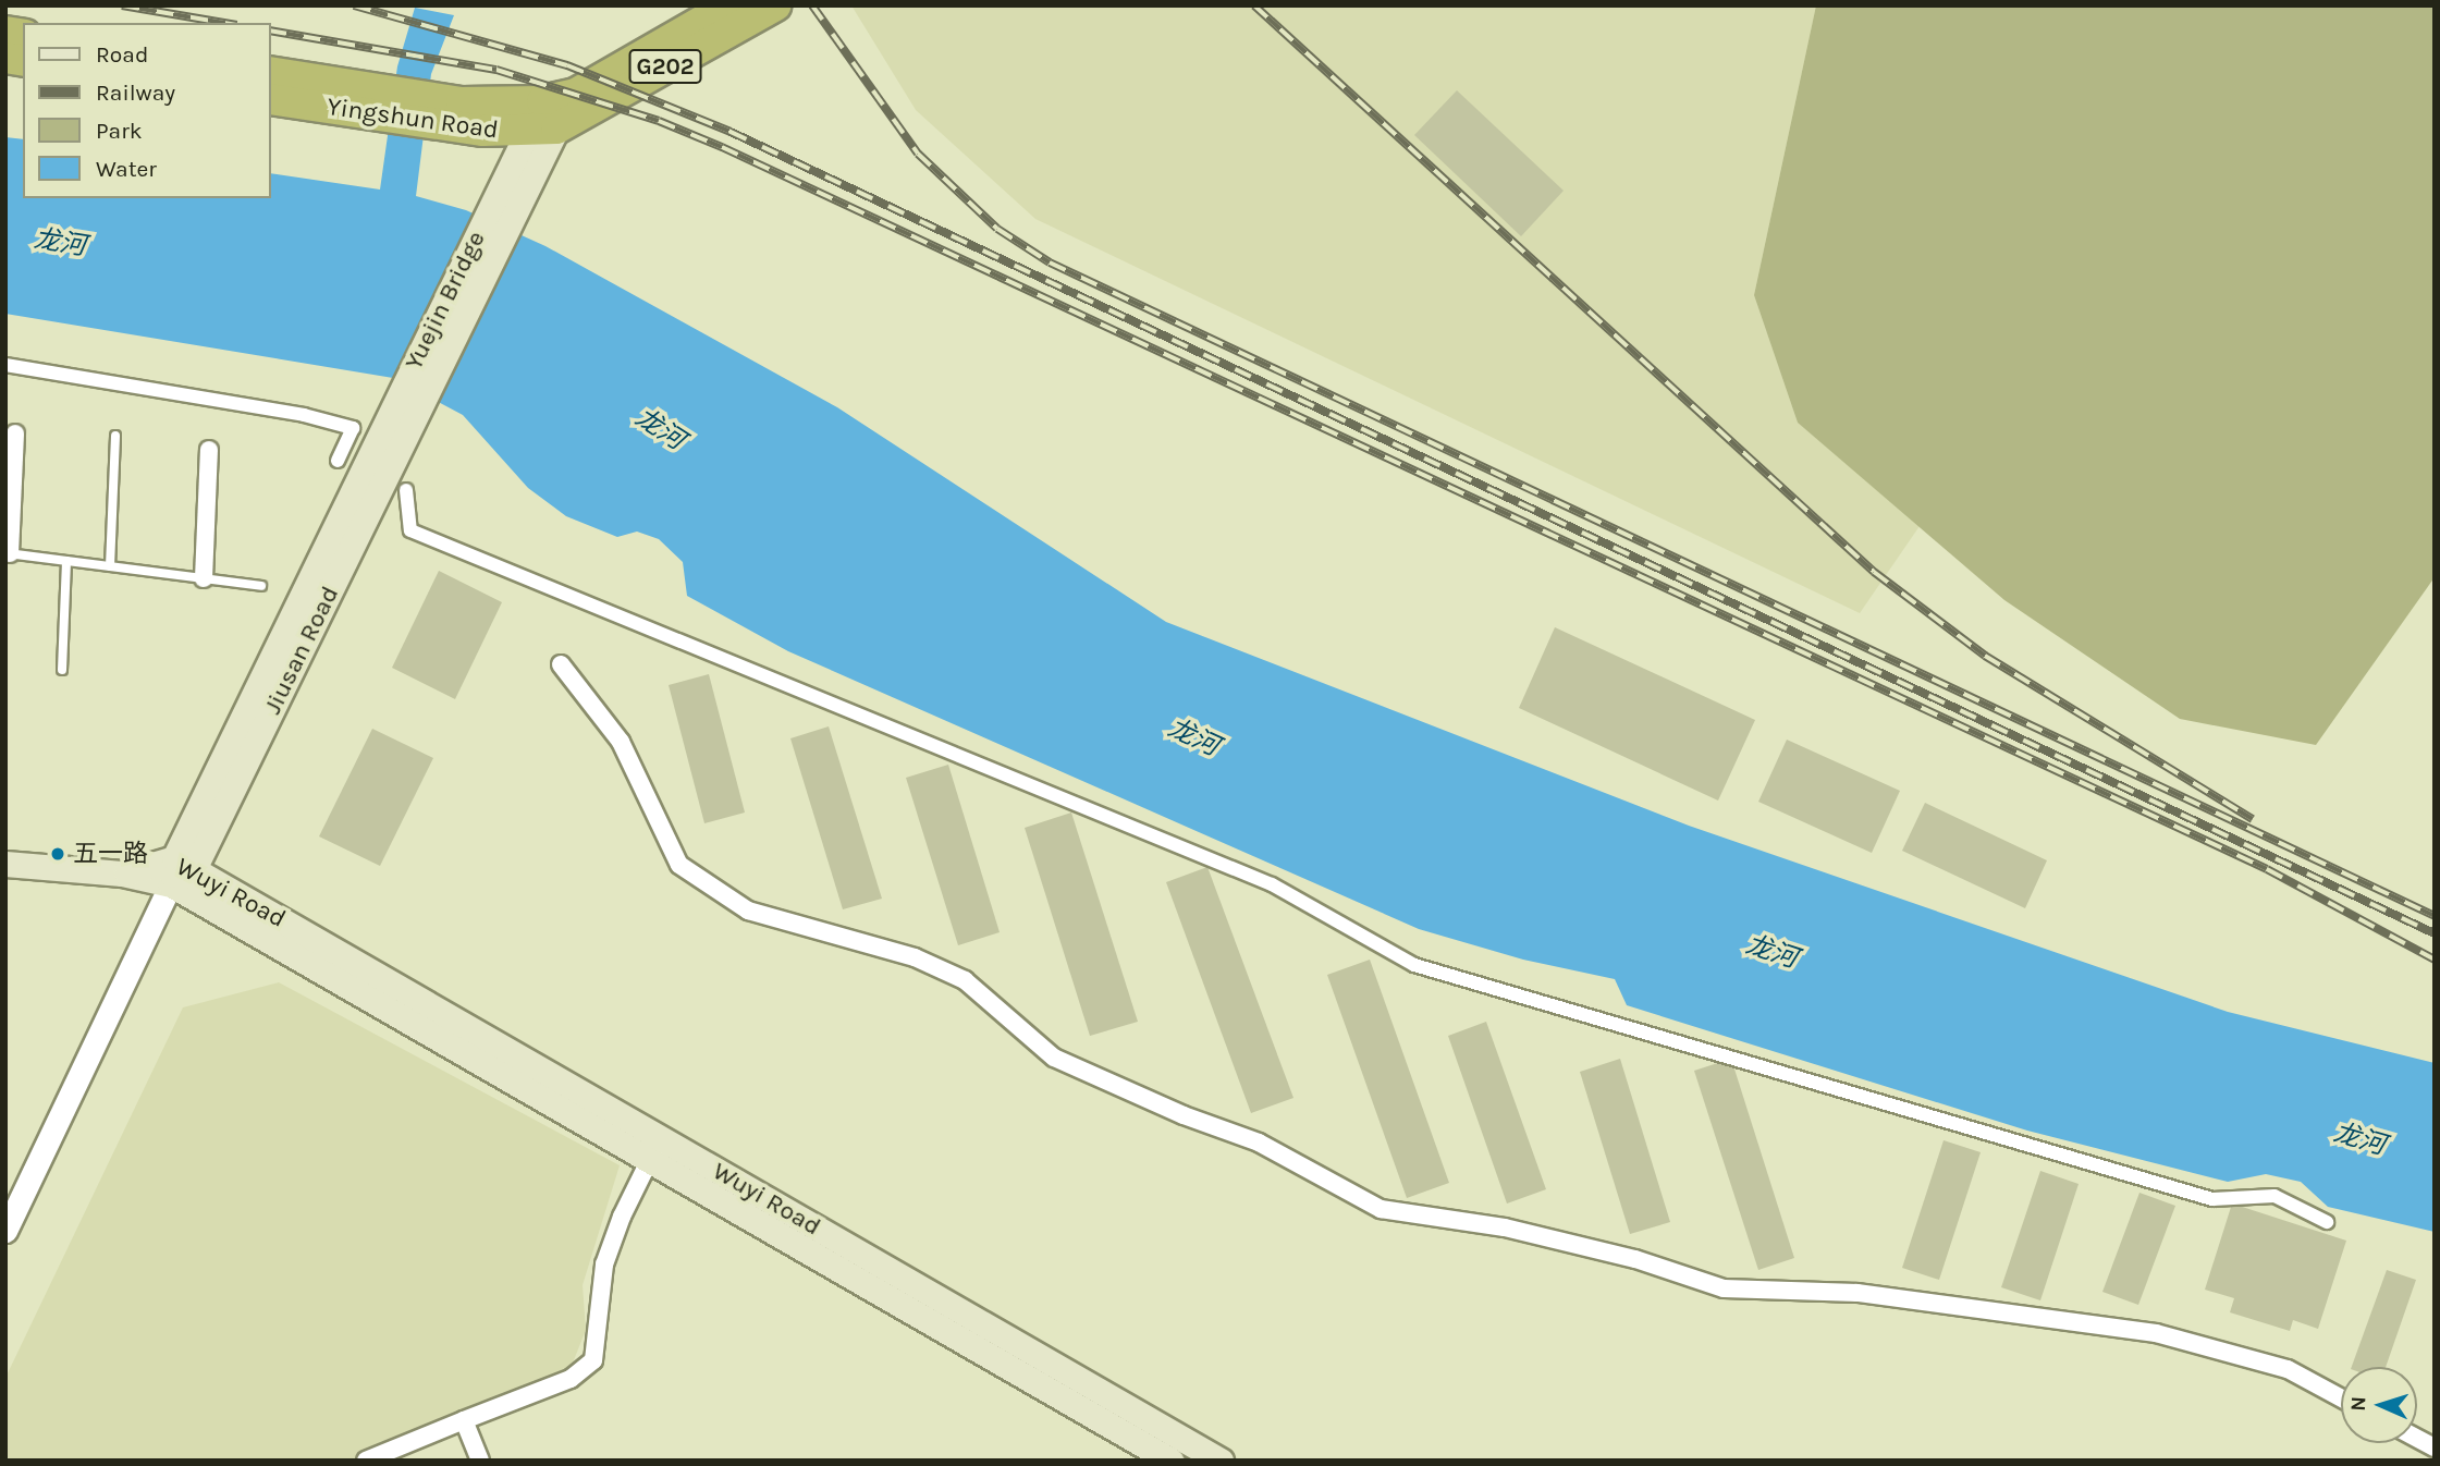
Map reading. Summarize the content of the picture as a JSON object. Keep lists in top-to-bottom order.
{
  "streets": {
    "highway": ["G202", "Yingshun Road"],
    "main road": ["Yuejin Bridge", "Jiusan Road", "Wuyi Road"]
  },
  "crossings": [
    ["G202", "Yingshun Road"],
    ["G202", "Yuejin Bridge"],
    ["Yingshun Road", "Yuejin Bridge"],
    ["Yuejin Bridge", "Jiusan Road"],
    ["Jiusan Road", "Wuyi Road"]
  ],
  "water": ["龙河"],
  "places": ["五一路"],
  "legend": [
    "Road",
    "Railway",
    "Park",
    "Water"
  ],
  "north": "left"
}
